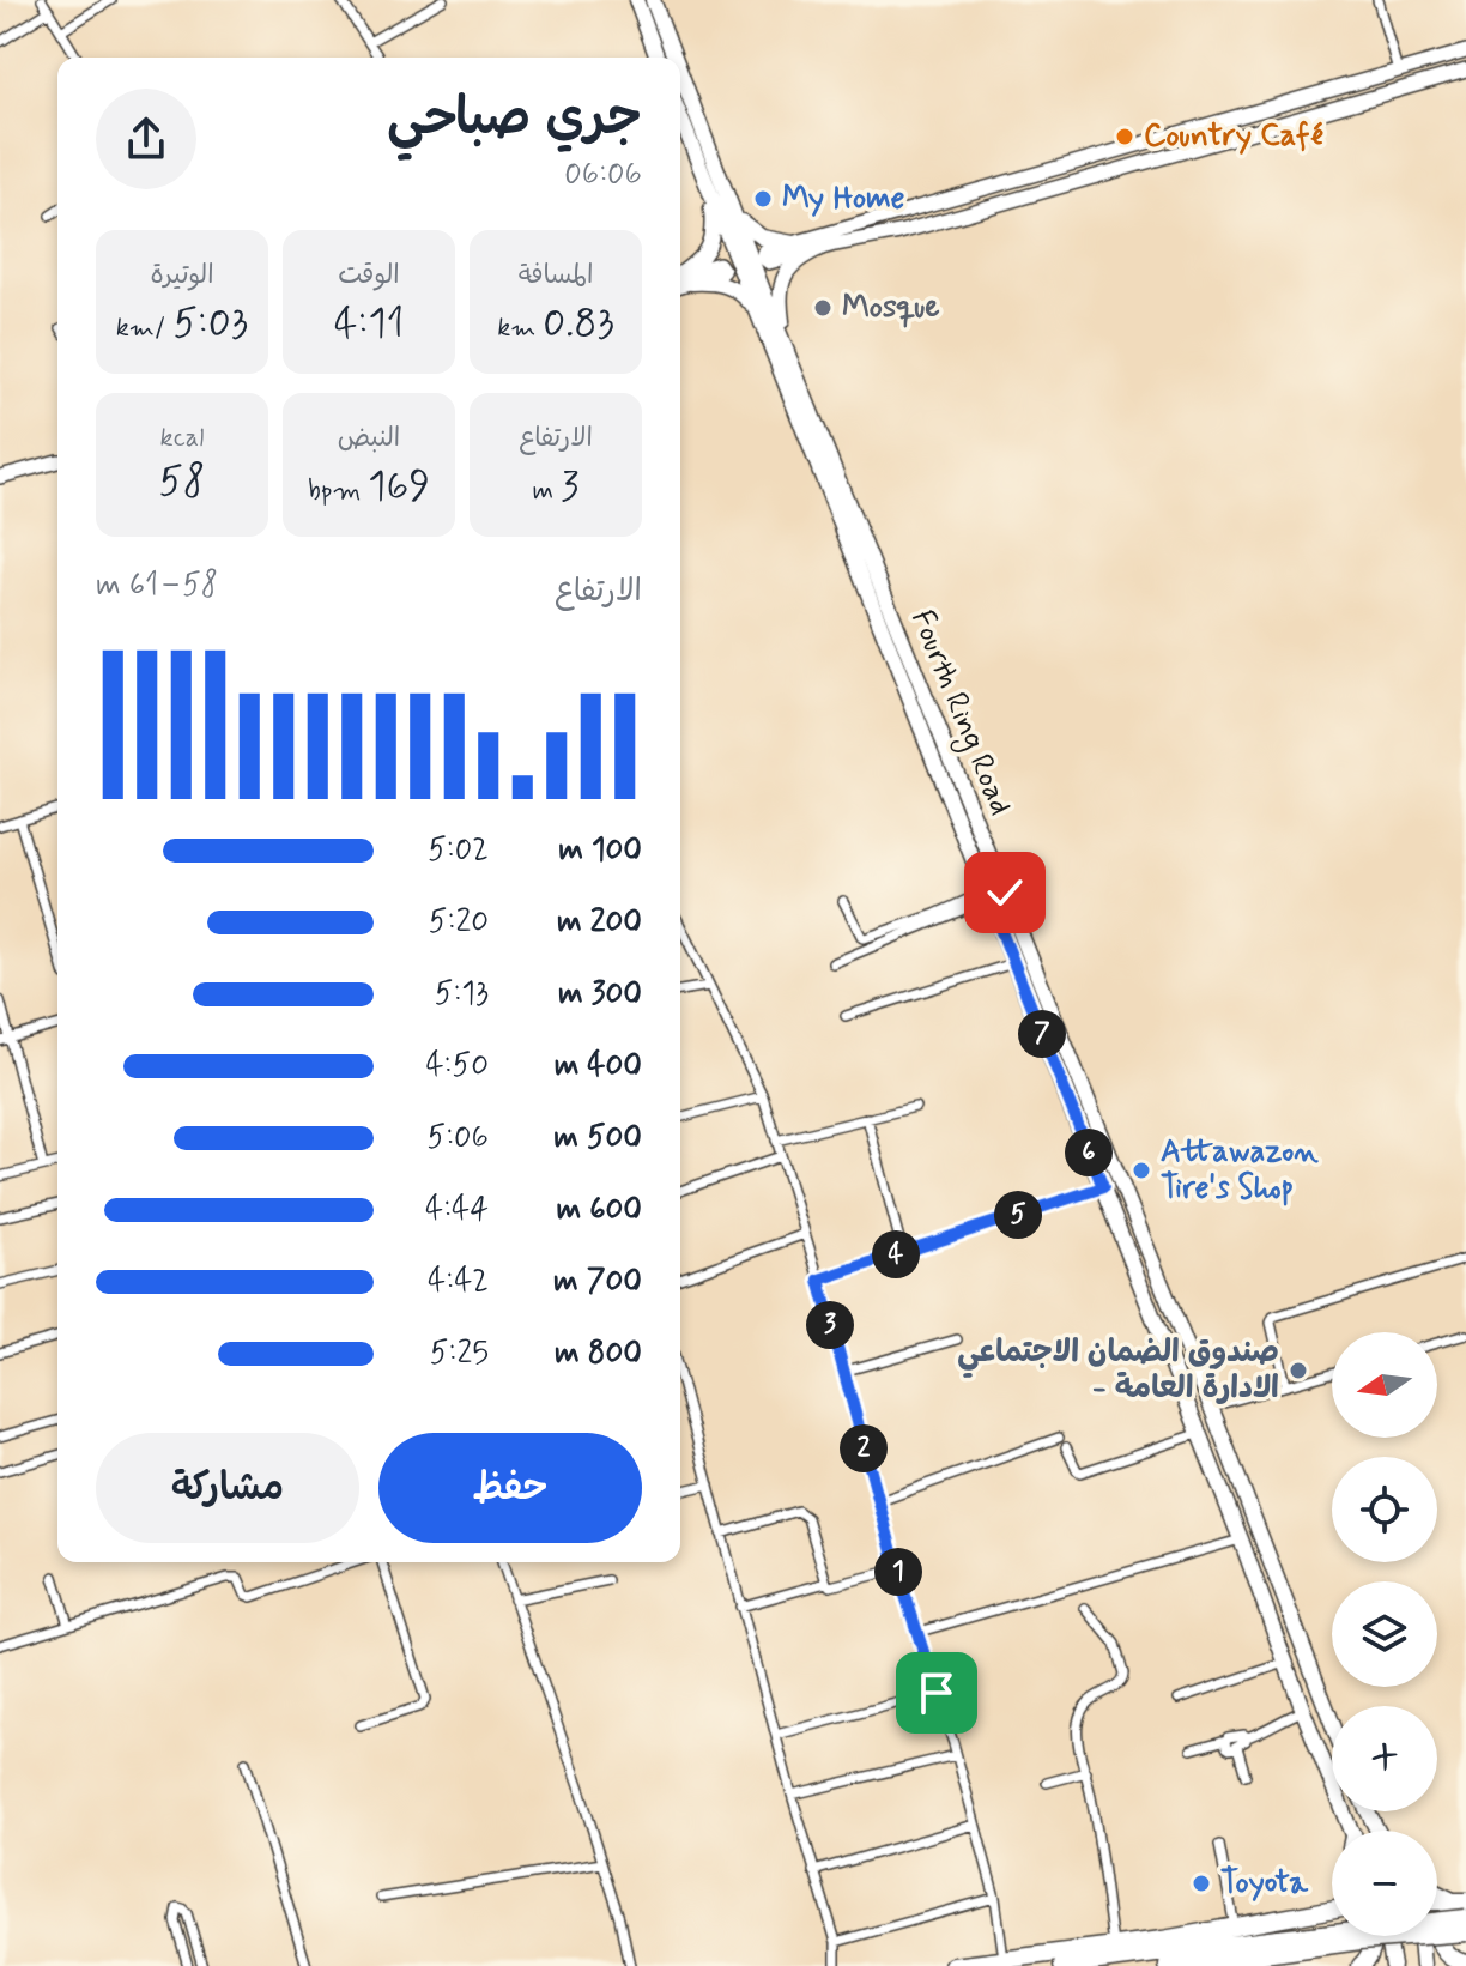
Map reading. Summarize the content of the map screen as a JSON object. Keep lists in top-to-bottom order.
{
  "streets": {
    "main road": ["Fourth Ring Road"]
  },
  "places": [
    "Country Café",
    "My Home",
    "Mosque",
    "Attawazon Tire's Shop",
    "صندوق الضمان الاجتماعي - الادارة العامة",
    "Toyota"
  ],
  "north": "left",
  "page": {
    "heading": ["جري صباحي", "06:06"],
    "stats": [
      ["المسافة", "0.83 km"],
      ["الوقت", "4:11"],
      ["الوتيرة", "5:03 /km"],
      ["الارتفاع", "3 m"],
      ["النبض", "169 bpm"],
      ["kcal", "58"]
    ],
    "chart": ["الارتفاع", "58–61 m"],
    "list": [
      {
        "name": "100 m",
        "note": "5:02"
      },
      {
        "name": "200 m",
        "note": "5:20"
      },
      {
        "name": "300 m",
        "note": "5:13"
      },
      {
        "name": "400 m",
        "note": "4:50"
      },
      {
        "name": "500 m",
        "note": "5:06"
      },
      {
        "name": "600 m",
        "note": "4:44"
      },
      {
        "name": "700 m",
        "note": "4:42"
      },
      {
        "name": "800 m",
        "note": "5:25"
      }
    ],
    "pins": [
      "7",
      "6",
      "5",
      "4",
      "3",
      "2",
      "1"
    ],
    "map_buttons": ["+", "−"],
    "buttons": ["حفظ", "مشاركة"]
  }
}
